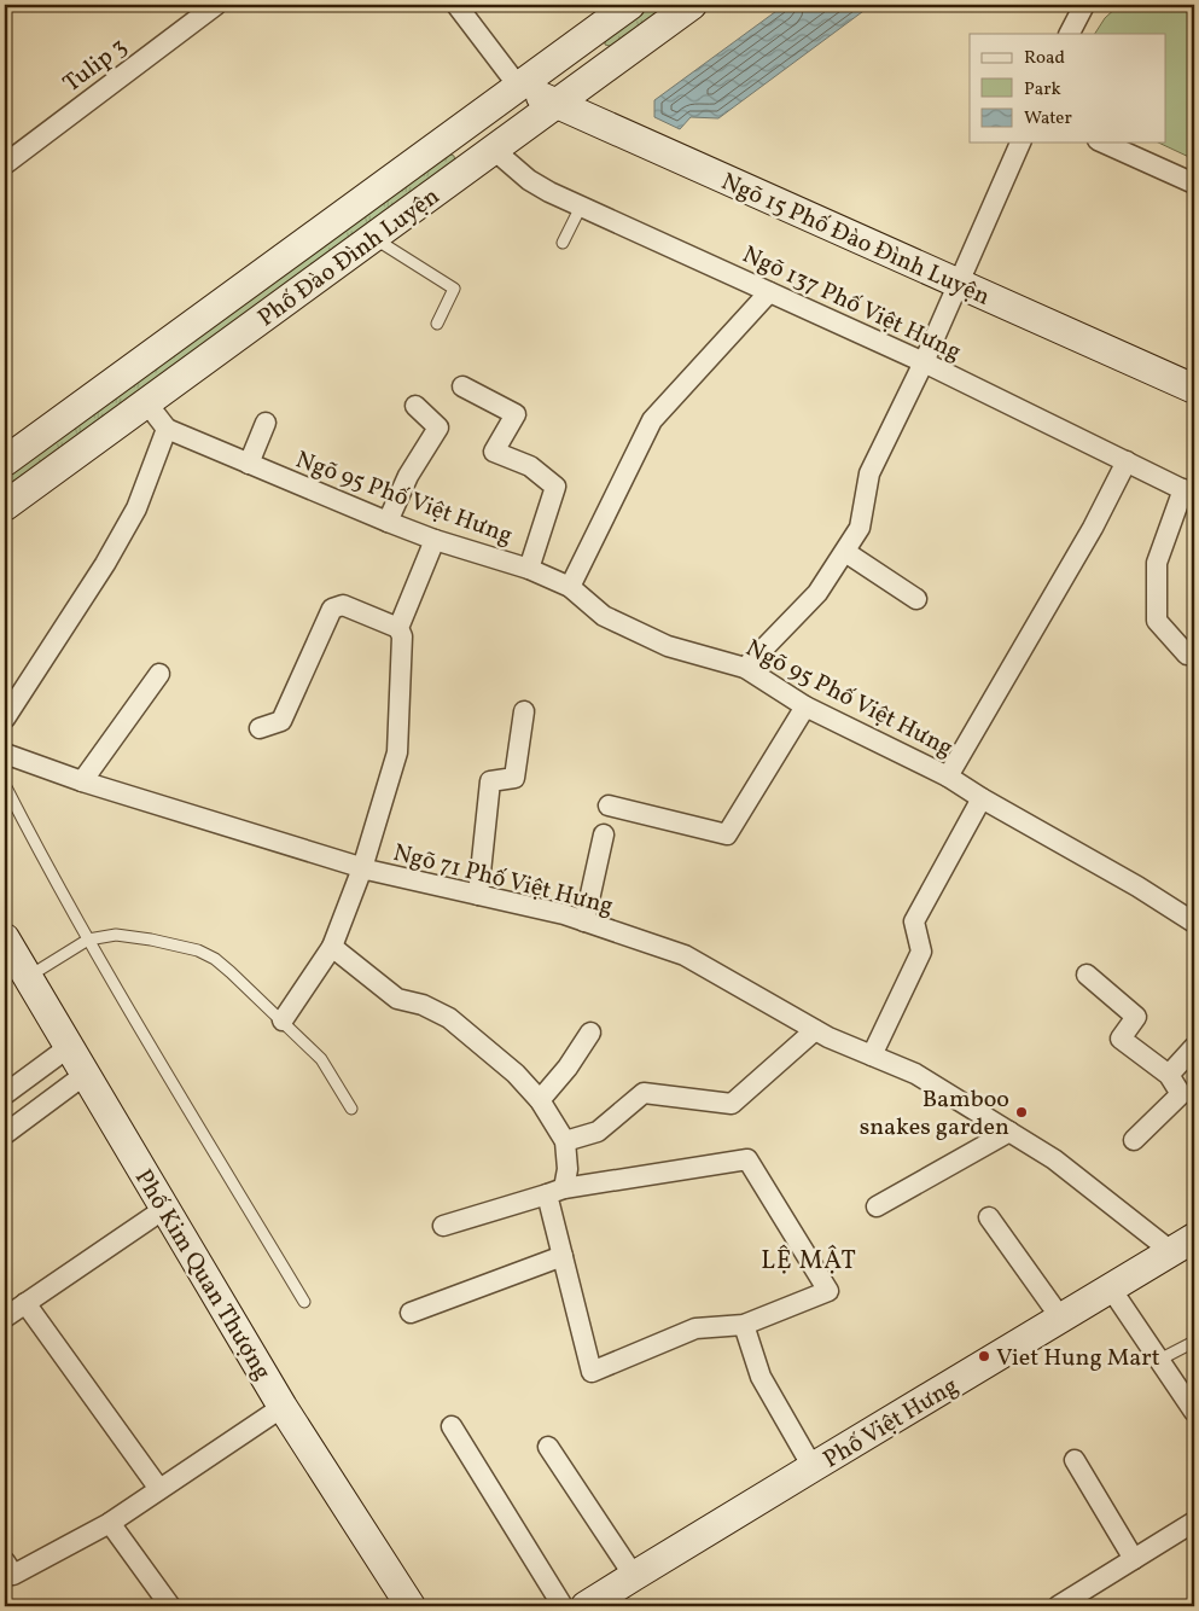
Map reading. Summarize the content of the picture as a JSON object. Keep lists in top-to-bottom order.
{
  "streets": {
    "street": [
      "Tulip 3",
      "Ngõ 15 Phố Đào Đình Luyện",
      "Phố Đào Đình Luyện",
      "Ngõ 137 Phố Việt Hưng",
      "Ngõ 95 Phố Việt Hưng",
      "Ngõ 71 Phố Việt Hưng",
      "Phố Kim Quan Thượng",
      "Phố Việt Hưng"
    ]
  },
  "crossings": [
    ["Ngõ 15 Phố Đào Đình Luyện", "Phố Đào Đình Luyện"],
    ["Phố Đào Đình Luyện", "Ngõ 137 Phố Việt Hưng"],
    ["Ngõ 71 Phố Việt Hưng", "Phố Việt Hưng"]
  ],
  "districts": ["LỆ MẬT"],
  "places": ["Bamboo snakes garden", "Viet Hung Mart"],
  "legend": ["Road", "Park", "Water"]
}
